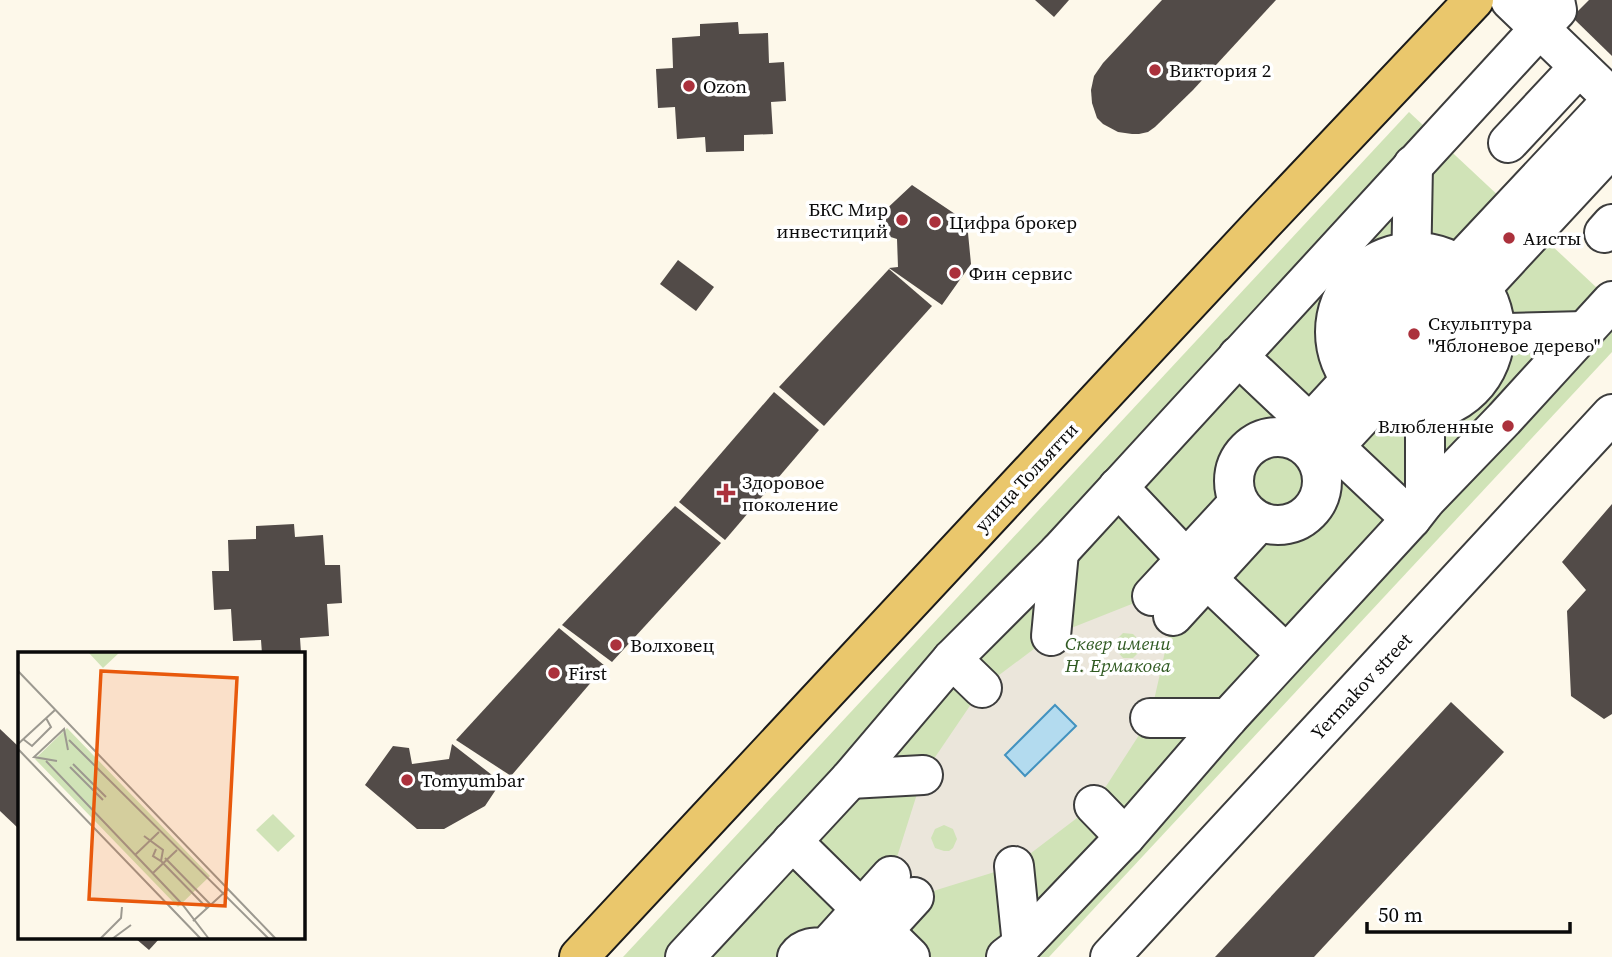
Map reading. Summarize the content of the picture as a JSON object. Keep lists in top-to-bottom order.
{
  "streets": {
    "main road": ["улица Тольятти"],
    "street": ["Yermakov street"]
  },
  "parks": ["Сквер имени Н. Ермакова"],
  "places": {
    "other": [
      "Виктория 2",
      "Ozon",
      "БКС Мир инвестиций",
      "Цифра брокер",
      "Аисты",
      "Фин сервис",
      "Скульптура \"Яблоневое дерево\"",
      "Влюбленные",
      "Волховец",
      "First",
      "Tomyumbar"
    ],
    "health": ["Здоровое поколение"]
  },
  "scale_bar": "50 m"
}
